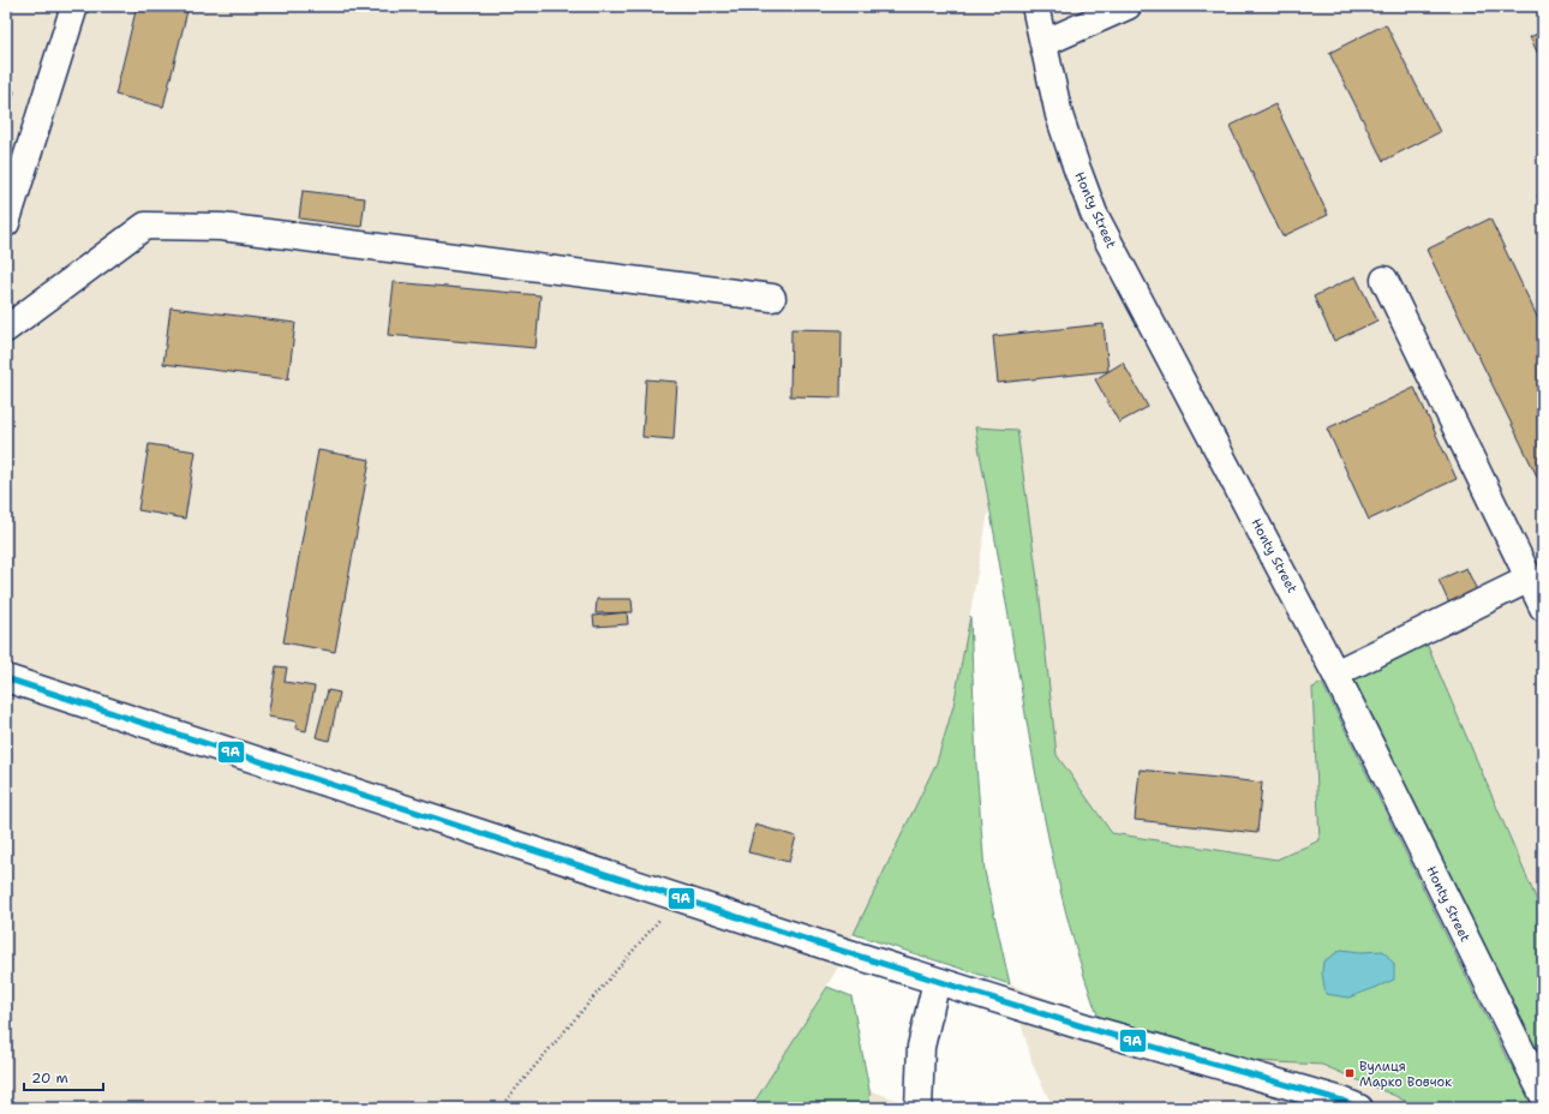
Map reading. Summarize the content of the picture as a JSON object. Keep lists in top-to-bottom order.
{
  "streets": {
    "street": ["Honty Street"]
  },
  "places": {
    "transit": ["Вулиця Марко Вовчок"]
  },
  "lines": ["transit line 9А"],
  "scale_bar": "20 m"
}
